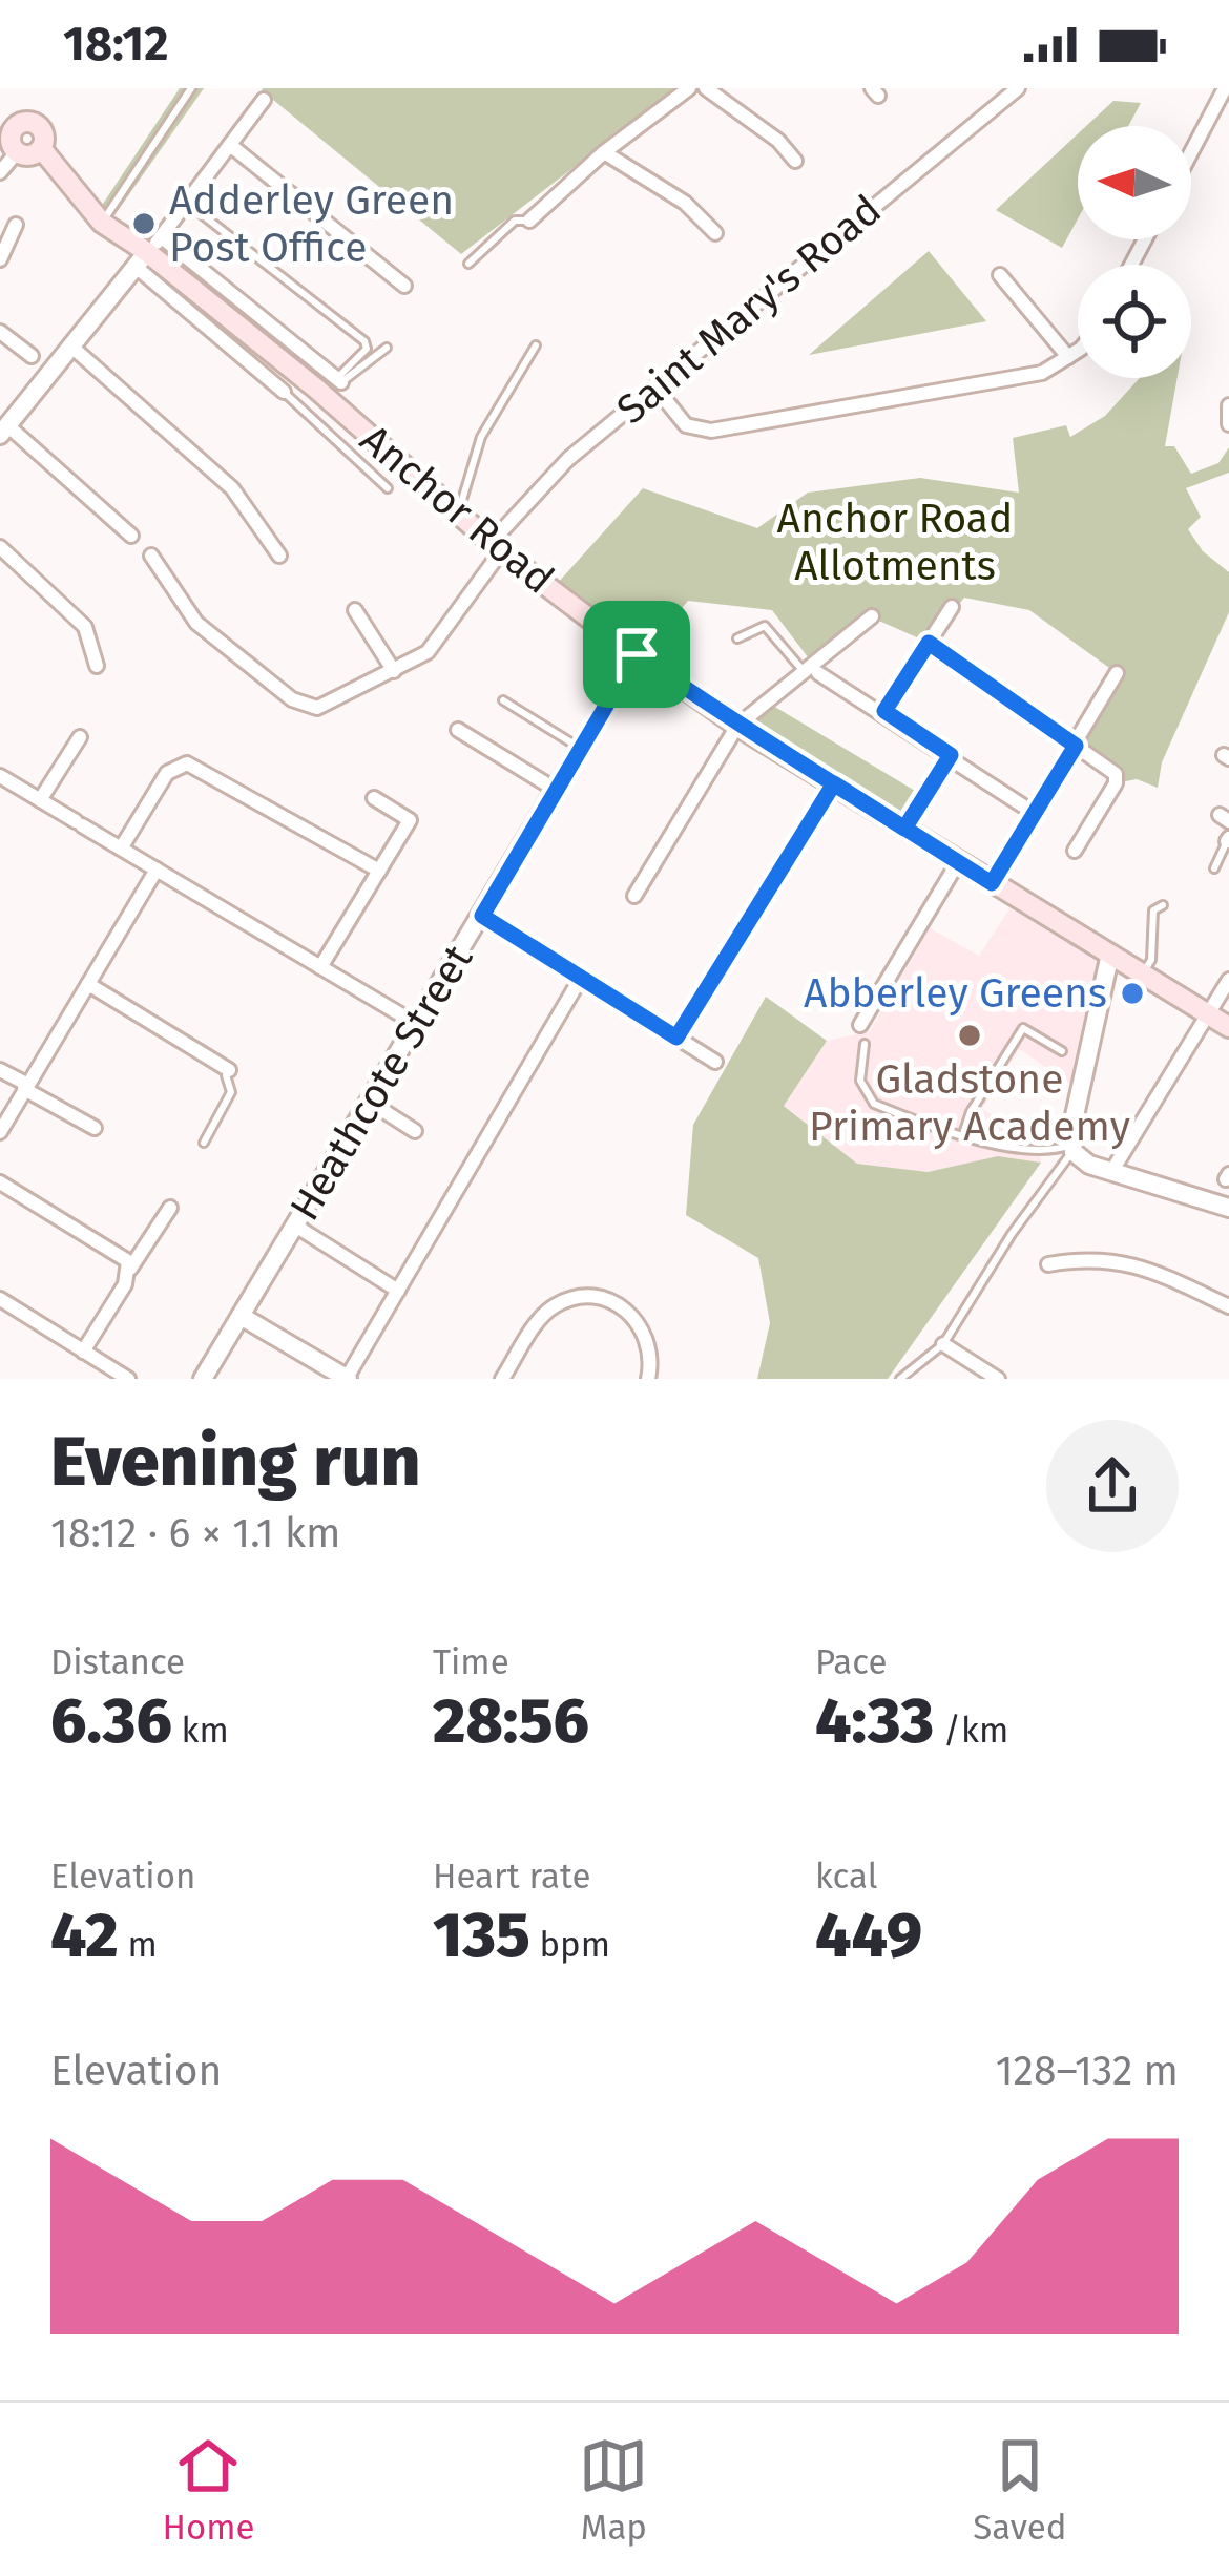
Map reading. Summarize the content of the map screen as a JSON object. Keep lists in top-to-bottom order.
{
  "streets": {
    "main road": ["Anchor Road"],
    "street": ["Saint Mary's Road", "Heathcote Street"]
  },
  "crossings": [
    ["Saint Mary's Road", "Anchor Road"],
    ["Anchor Road", "Heathcote Street"]
  ],
  "parks": ["Anchor Road Allotments"],
  "places": ["Adderley Green Post Office", "Abberley Greens", "Gladstone Primary Academy"],
  "north": "left",
  "page": {
    "status": "18:12",
    "heading": ["Evening run", "18:12 · 6 × 1.1 km"],
    "stats": [
      ["Distance", "6.36 km"],
      ["Time", "28:56"],
      ["Pace", "4:33 /km"],
      ["Elevation", "42 m"],
      ["Heart rate", "135 bpm"],
      ["kcal", "449"]
    ],
    "chart": ["Elevation", "128–132 m"],
    "tabs": ["Home", "Map", "Saved"]
  }
}
